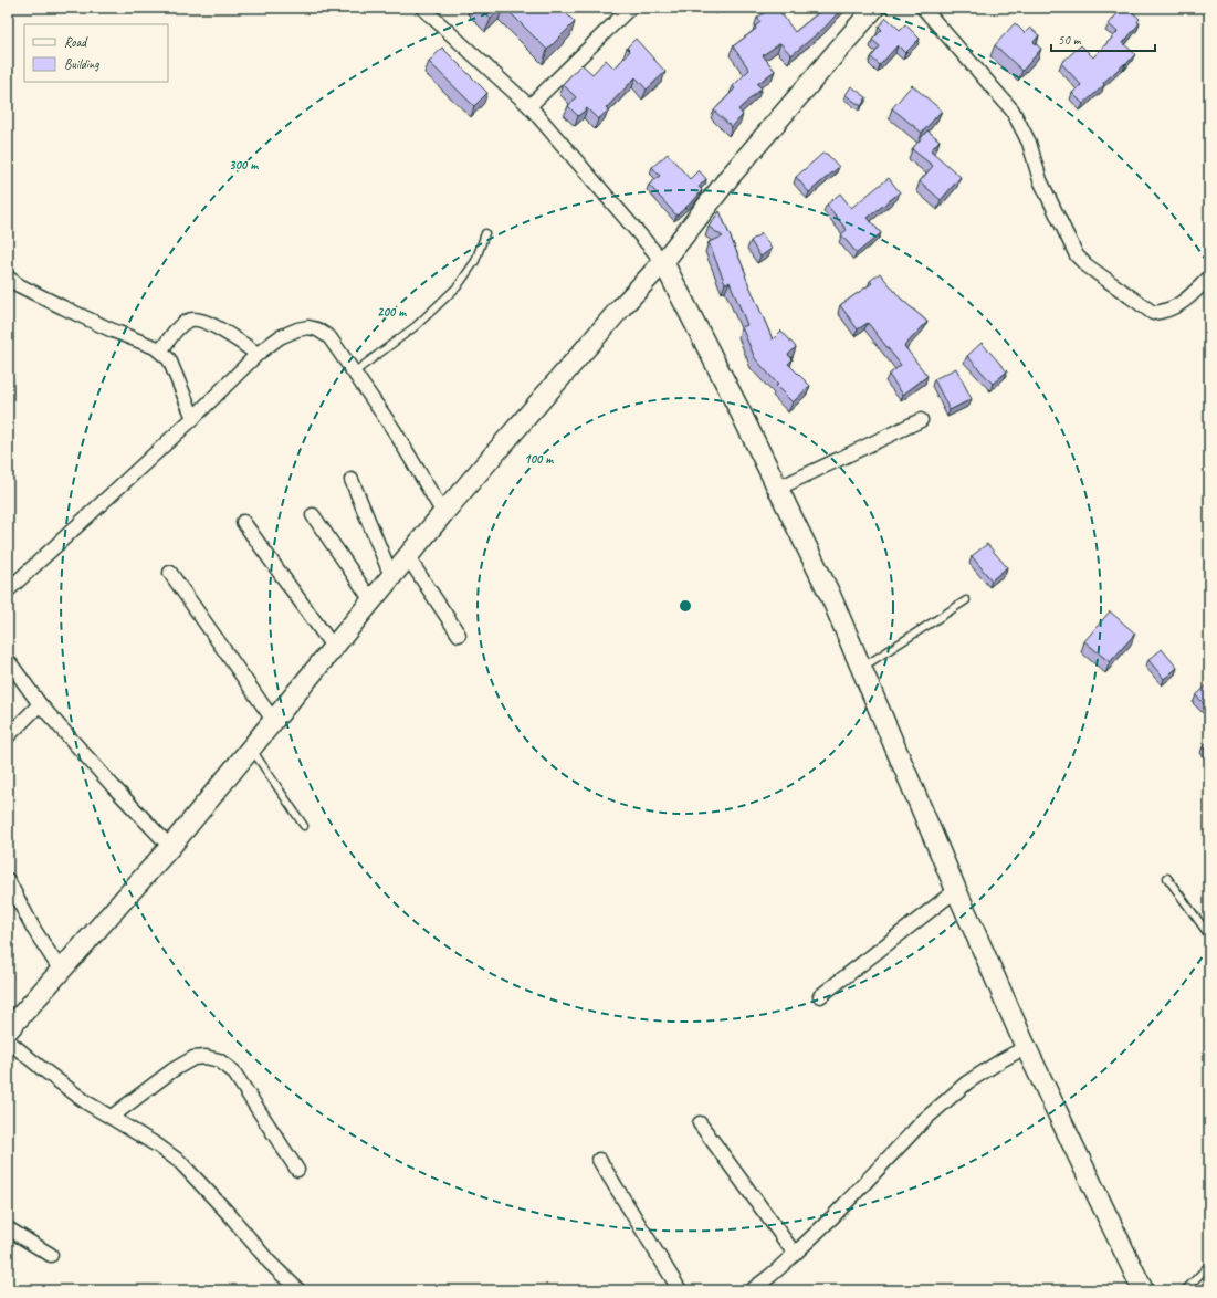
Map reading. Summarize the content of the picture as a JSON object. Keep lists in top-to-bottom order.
{
  "legend": ["Road", "Building"],
  "scale_bar": "50 m",
  "rings": ["300 m", "200 m", "100 m"]
}
